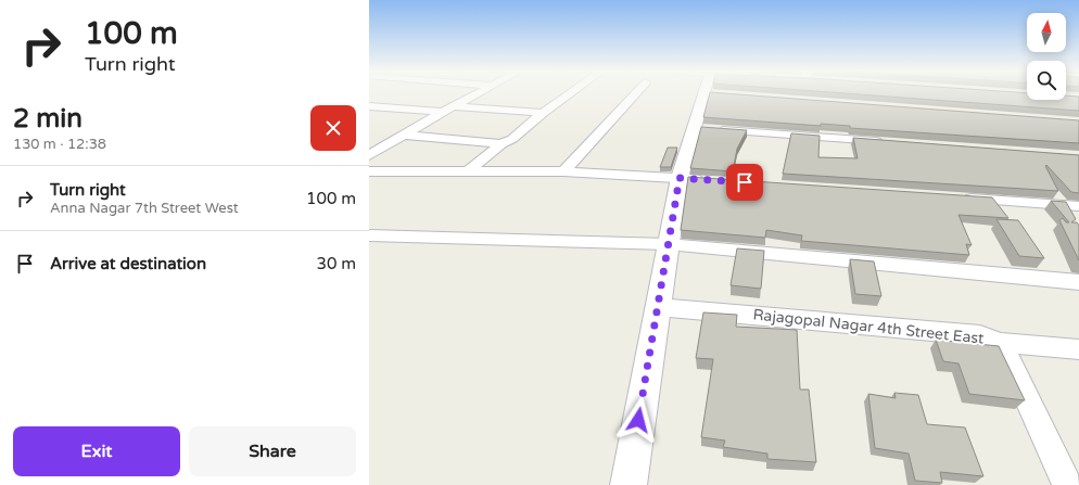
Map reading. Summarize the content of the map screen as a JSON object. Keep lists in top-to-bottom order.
{
  "streets": {
    "street": ["Rajagopal Nagar 4th Street East"]
  },
  "north": "top",
  "page": {
    "turn": ["100 m", "Turn right"],
    "heading": ["2 min", "130 m · 12:38"],
    "list": [
      {
        "name": "Turn right",
        "note": "Anna Nagar 7th Street West",
        "value": "100 m"
      },
      {
        "name": "Arrive at destination",
        "value": "30 m"
      }
    ],
    "buttons": ["Exit", "Share"]
  }
}
